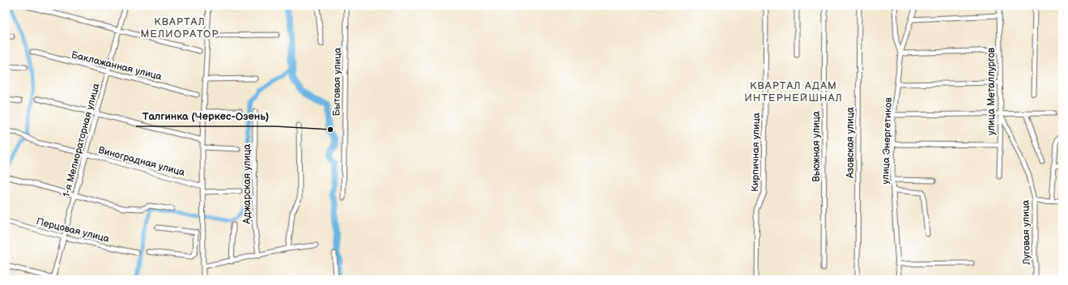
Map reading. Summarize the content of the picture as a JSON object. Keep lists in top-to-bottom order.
{
  "streets": {
    "street": [
      "Баклажанная улица",
      "Бытовая улица",
      "улица Металлургов",
      "1-я Мелиораторная улица",
      "улица Энергетиков",
      "Азовская улица",
      "Вьюжная улица",
      "Кирпичная улица",
      "Виноградная улица",
      "Аджарская улица",
      "Перцовая улица",
      "Луговая улица"
    ]
  },
  "crossings": [
    ["Баклажанная улица", "1-я Мелиораторная улица"],
    ["улица Металлургов", "Луговая улица"],
    ["1-я Мелиораторная улица", "Виноградная улица"],
    ["1-я Мелиораторная улица", "Перцовая улица"]
  ],
  "districts": ["КВАРТАЛ МЕЛИОРАТОР", "КВАРТАЛ АДАМ ИНТЕРНЕЙШНАЛ"],
  "places": ["Талгинка (Черкес-Озень)"]
}
